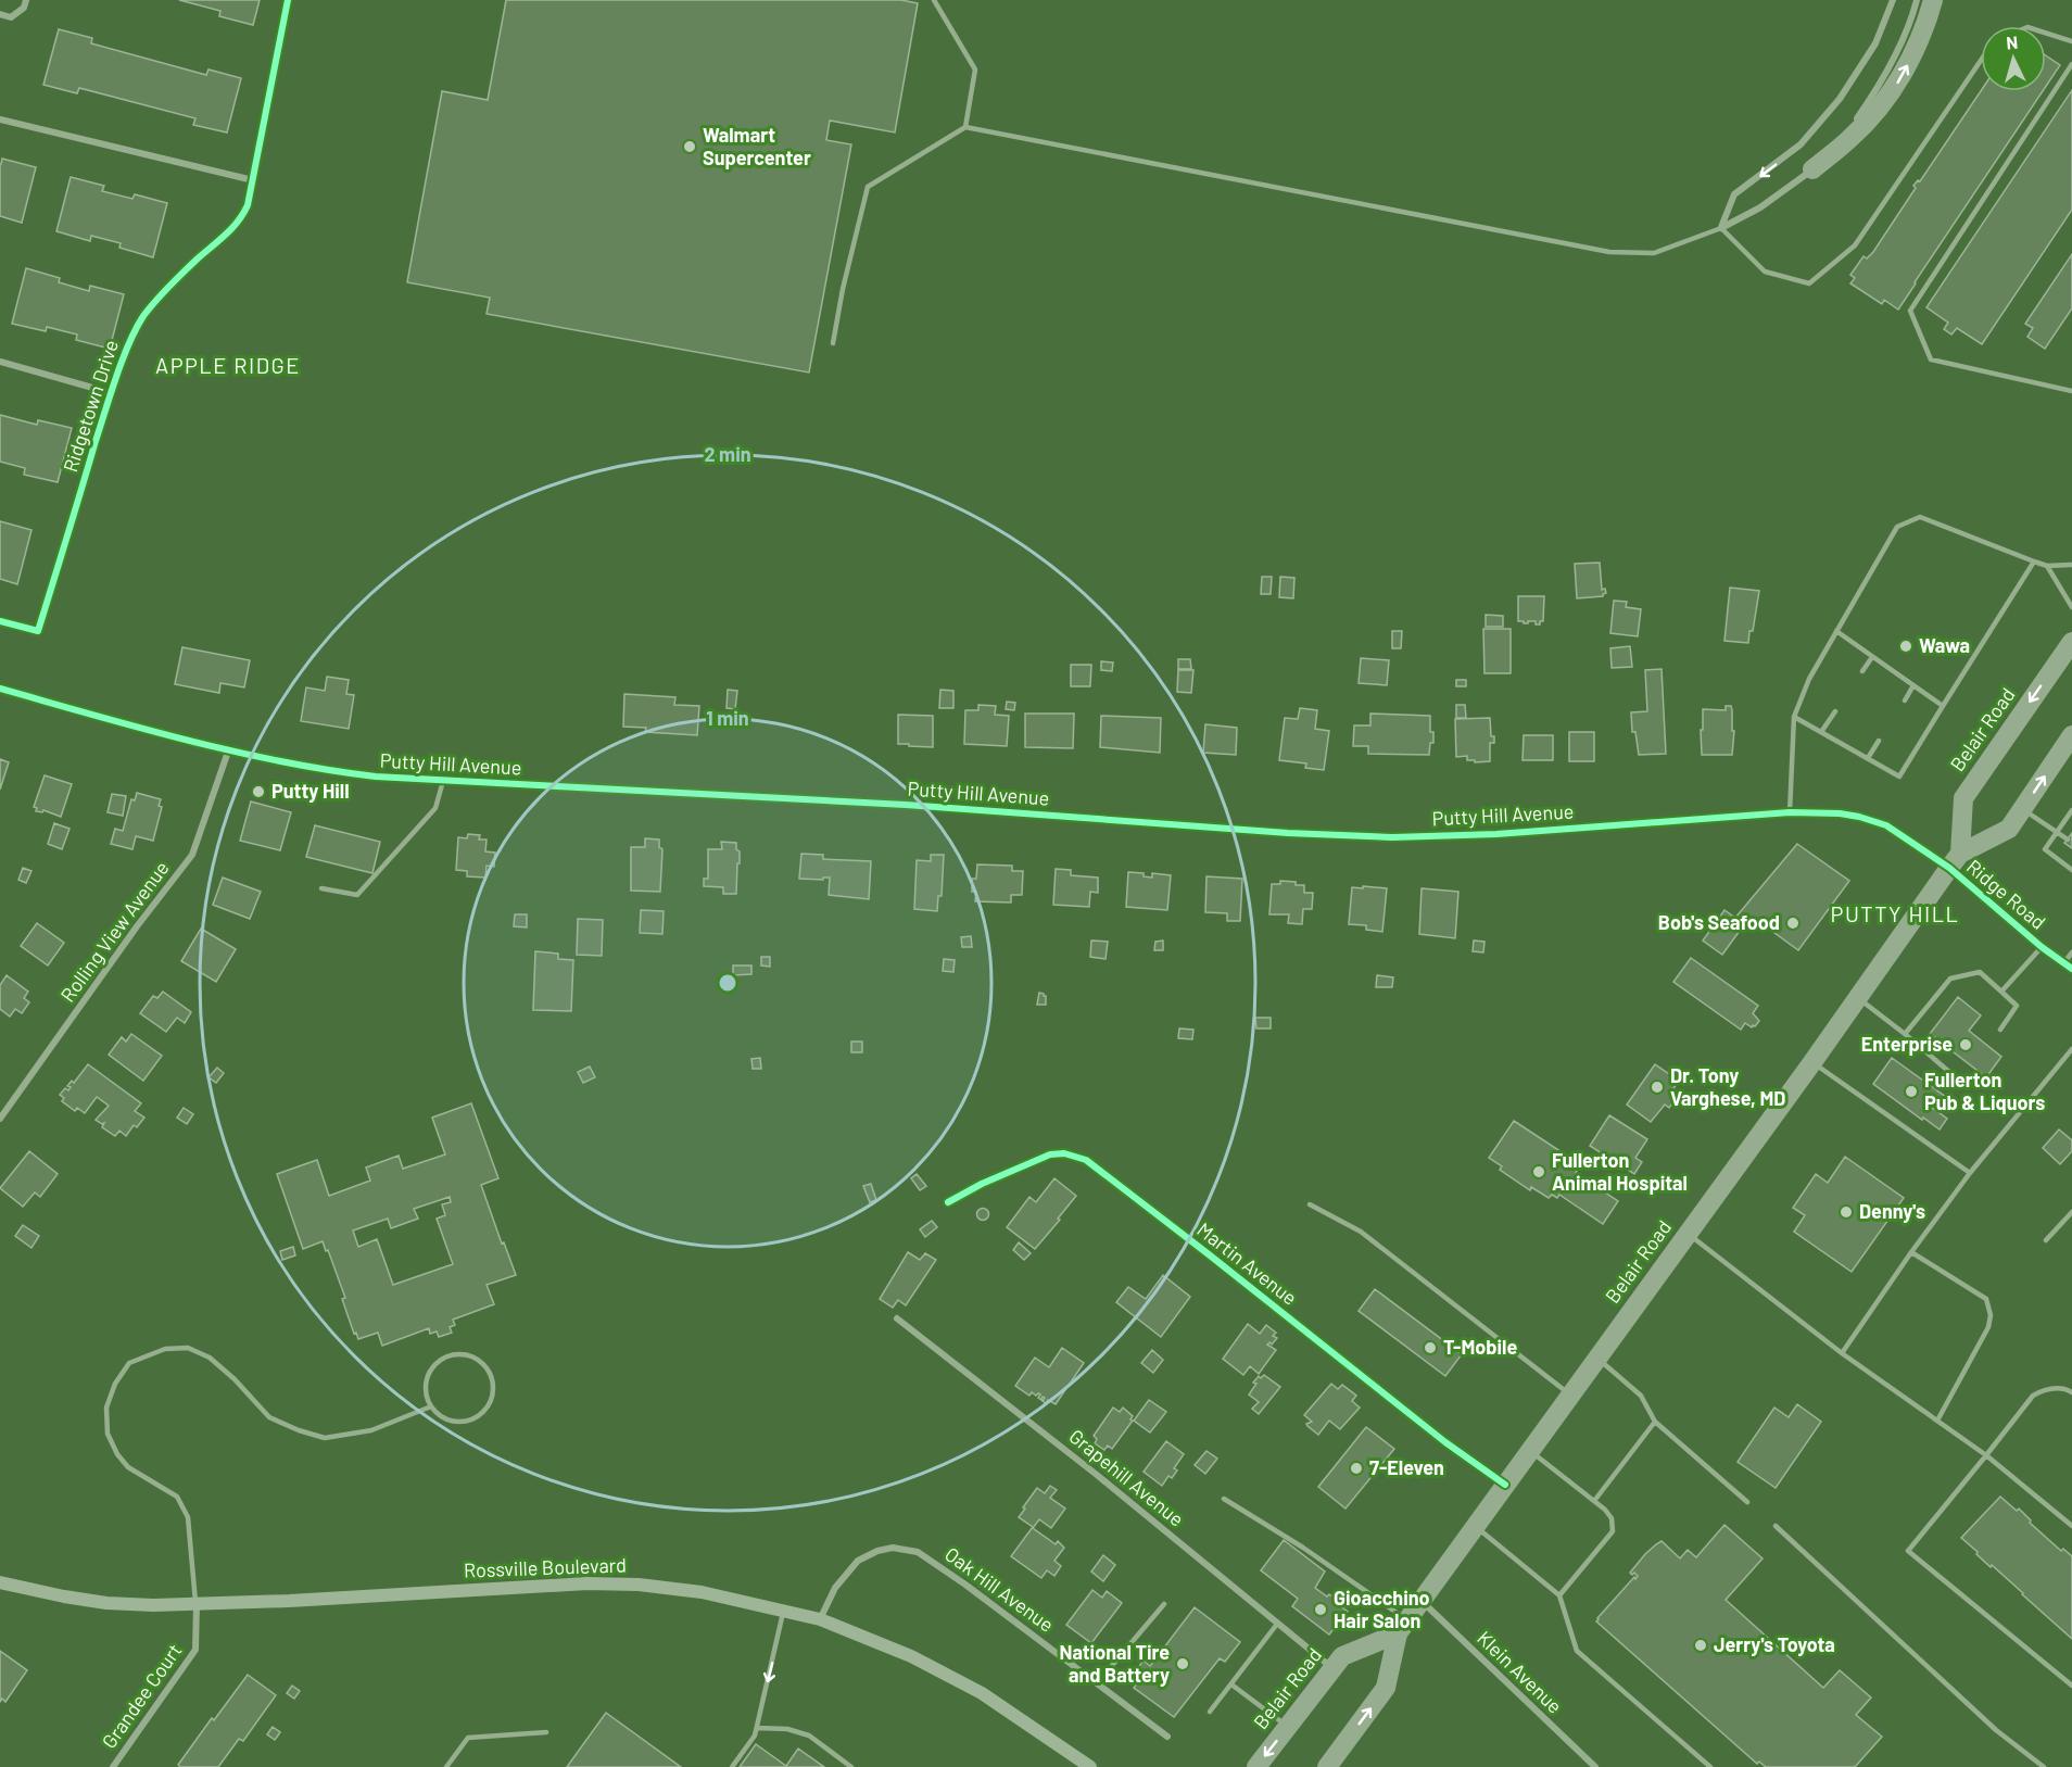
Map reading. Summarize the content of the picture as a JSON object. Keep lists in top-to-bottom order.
{
  "streets": {
    "highway": ["Belair Road"],
    "main road": ["Rossville Boulevard"],
    "street": [
      "Ridgetown Drive",
      "Putty Hill Avenue",
      "Ridge Road",
      "Rolling View Avenue",
      "Martin Avenue",
      "Grapehill Avenue",
      "Oak Hill Avenue",
      "Klein Avenue",
      "Grandee Court"
    ]
  },
  "crossings": [
    ["Belair Road", "Putty Hill Avenue"],
    ["Belair Road", "Ridge Road"],
    ["Belair Road", "Martin Avenue"],
    ["Belair Road", "Grapehill Avenue"],
    ["Belair Road", "Klein Avenue"],
    ["Putty Hill Avenue", "Ridge Road"],
    ["Putty Hill Avenue", "Rolling View Avenue"],
    ["Rossville Boulevard", "Oak Hill Avenue"],
    ["Rossville Boulevard", "Grandee Court"]
  ],
  "districts": ["APPLE RIDGE", "PUTTY HILL"],
  "places": [
    "Walmart Supercenter",
    "Wawa",
    "Putty Hill",
    "Bob's Seafood",
    "Enterprise",
    "Dr. Tony Varghese, MD",
    "Fullerton Pub & Liquors",
    "Fullerton Animal Hospital",
    "Denny's",
    "T-Mobile",
    "7-Eleven",
    "Gioacchino Hair Salon",
    "Jerry's Toyota",
    "National Tire and Battery"
  ],
  "north": "top",
  "rings": ["2 min", "1 min"]
}
